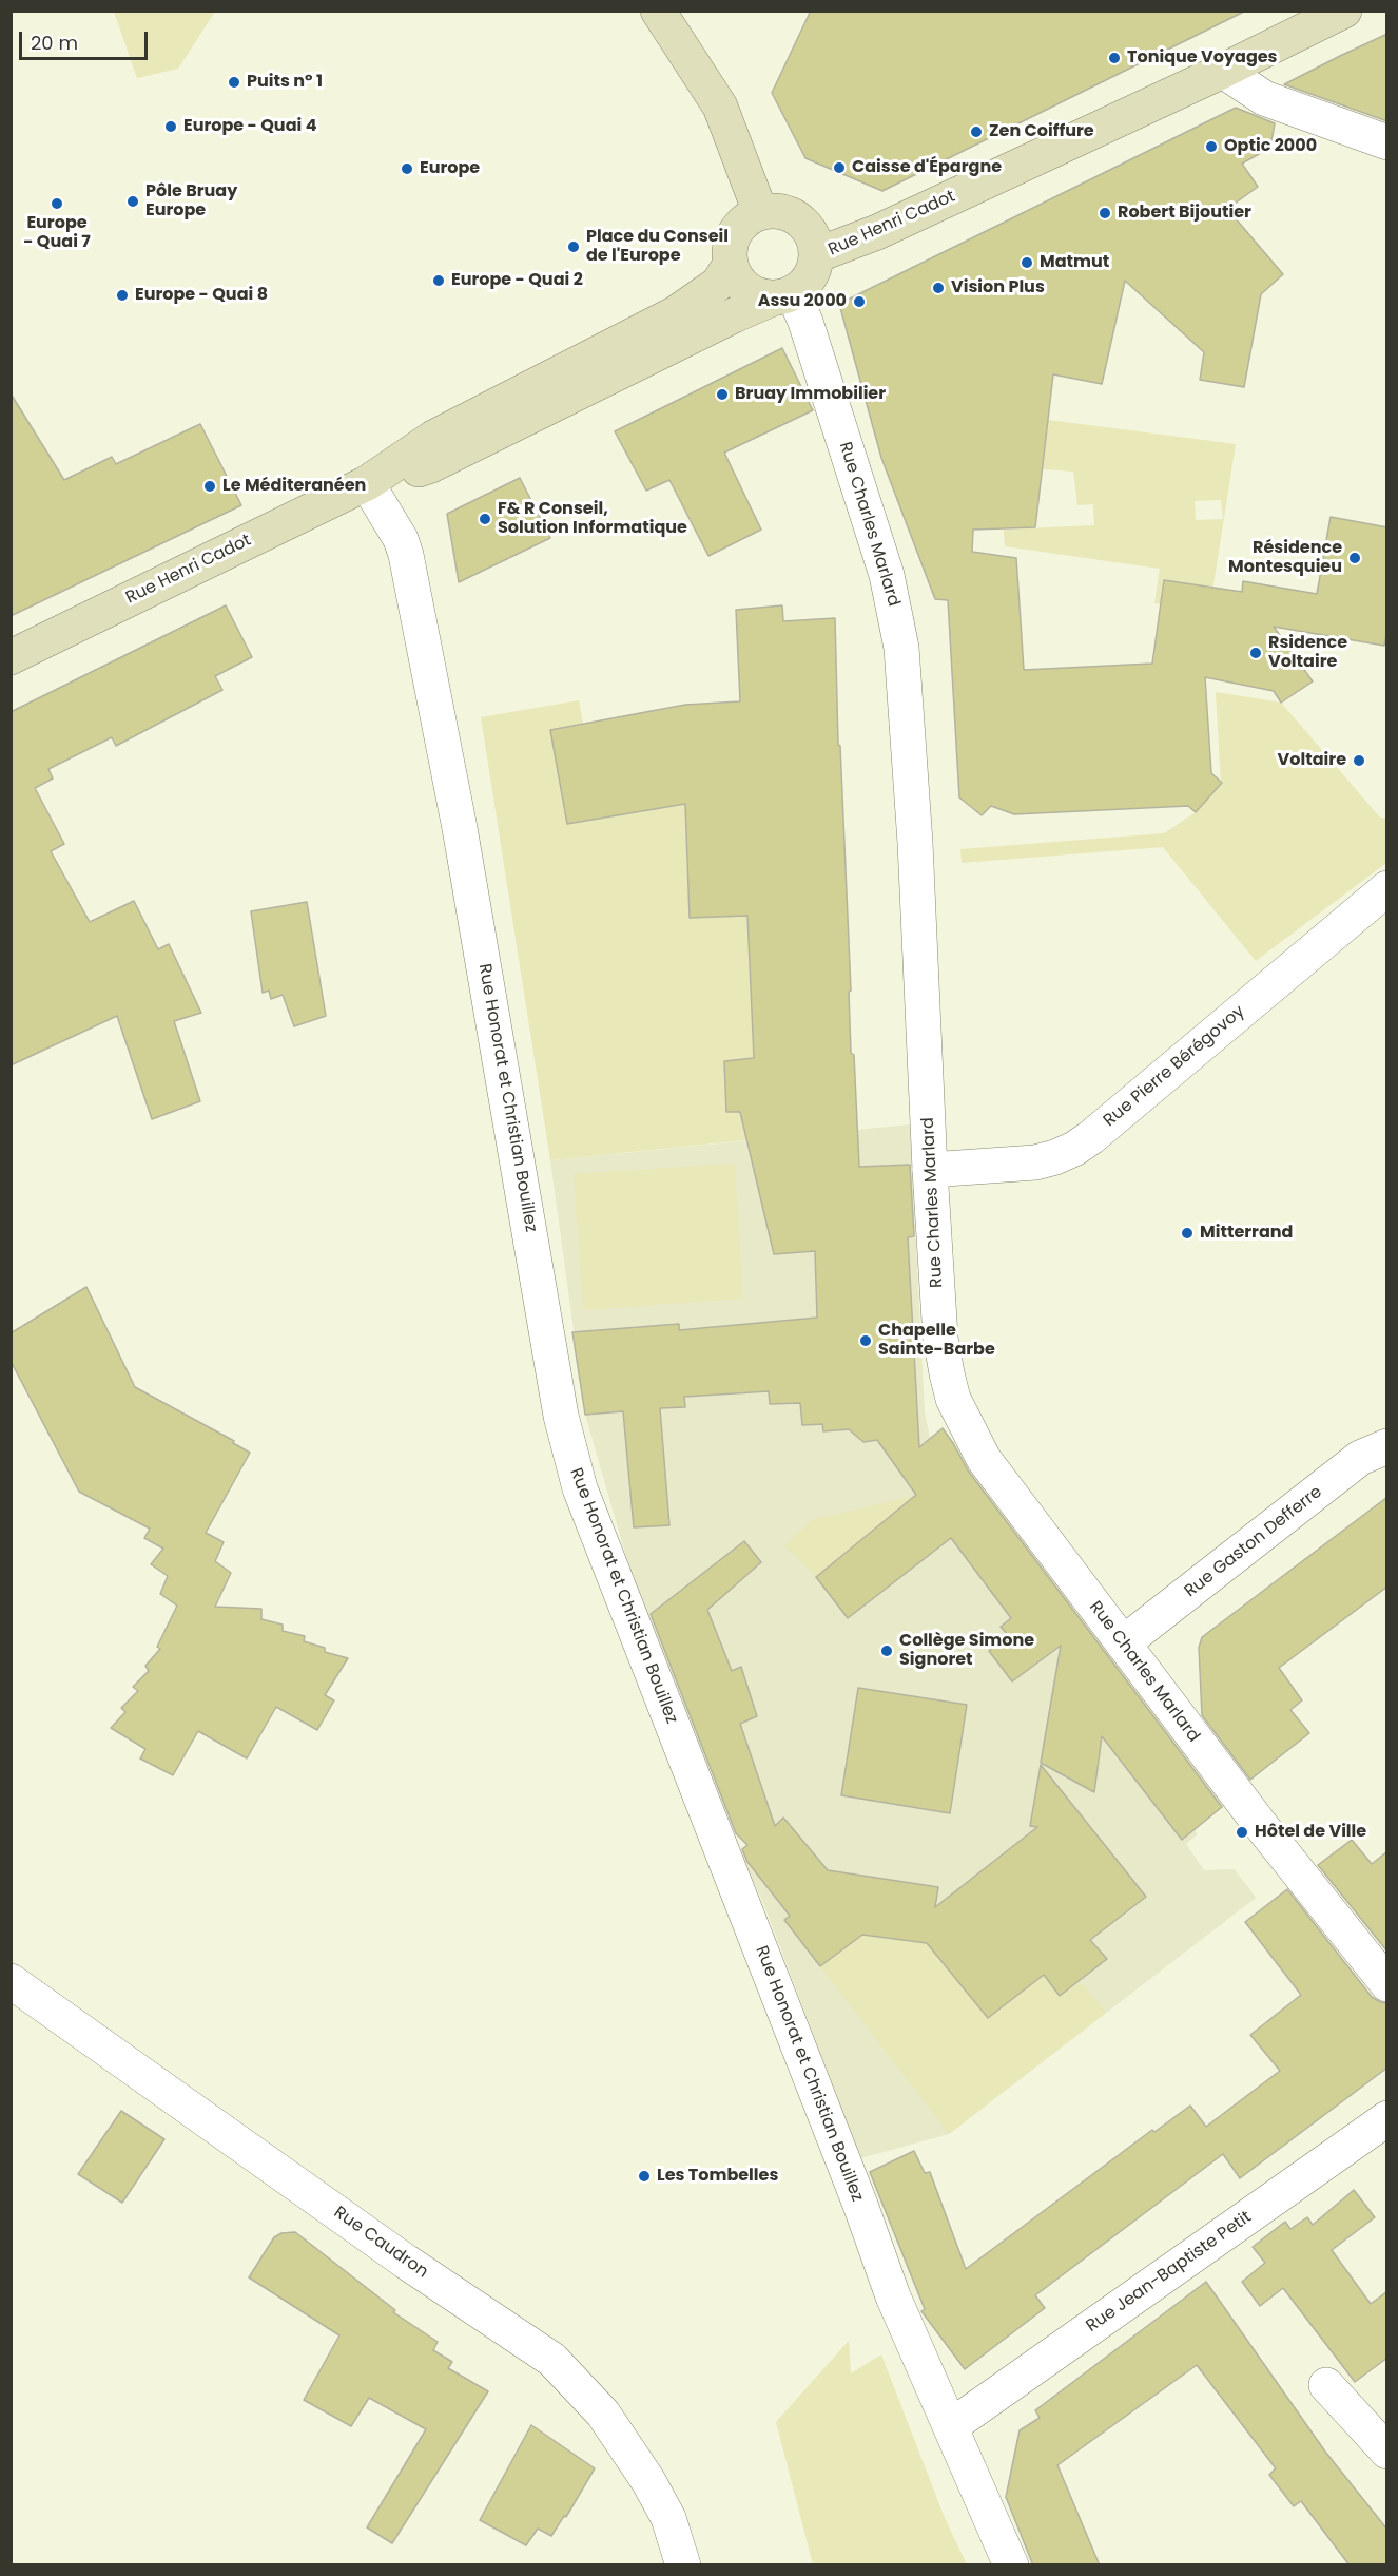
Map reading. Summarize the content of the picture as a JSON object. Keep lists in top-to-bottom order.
{
  "streets": {
    "main road": ["Rue Henri Cadot"],
    "street": [
      "Rue Charles Marlard",
      "Rue Pierre Bérégovoy",
      "Rue Honorat et Christian Bouillez",
      "Rue Gaston Defferre",
      "Rue Caudron",
      "Rue Jean-Baptiste Petit"
    ]
  },
  "crossings": [
    ["Rue Henri Cadot", "Rue Charles Marlard"],
    ["Rue Henri Cadot", "Rue Honorat et Christian Bouillez"],
    ["Rue Charles Marlard", "Rue Pierre Bérégovoy"],
    ["Rue Charles Marlard", "Rue Gaston Defferre"],
    ["Rue Honorat et Christian Bouillez", "Rue Jean-Baptiste Petit"]
  ],
  "places": [
    "Tonique Voyages",
    "Puits n° 1",
    "Europe - Quai 4",
    "Zen Coiffure",
    "Optic 2000",
    "Caisse d'Épargne",
    "Europe",
    "Pôle Bruay Europe",
    "Europe - Quai 7",
    "Robert Bijoutier",
    "Place du Conseil de l'Europe",
    "Matmut",
    "Europe - Quai 2",
    "Vision Plus",
    "Europe - Quai 8",
    "Assu 2000",
    "Bruay Immobilier",
    "Le Méditeranéen",
    "F& R Conseil, Solution Informatique",
    "Résidence Montesquieu",
    "Rsidence Voltaire",
    "Voltaire",
    "Mitterrand",
    "Chapelle Sainte-Barbe",
    "Collège Simone Signoret",
    "Hôtel de Ville",
    "Les Tombelles"
  ],
  "scale_bar": "20 m"
}
